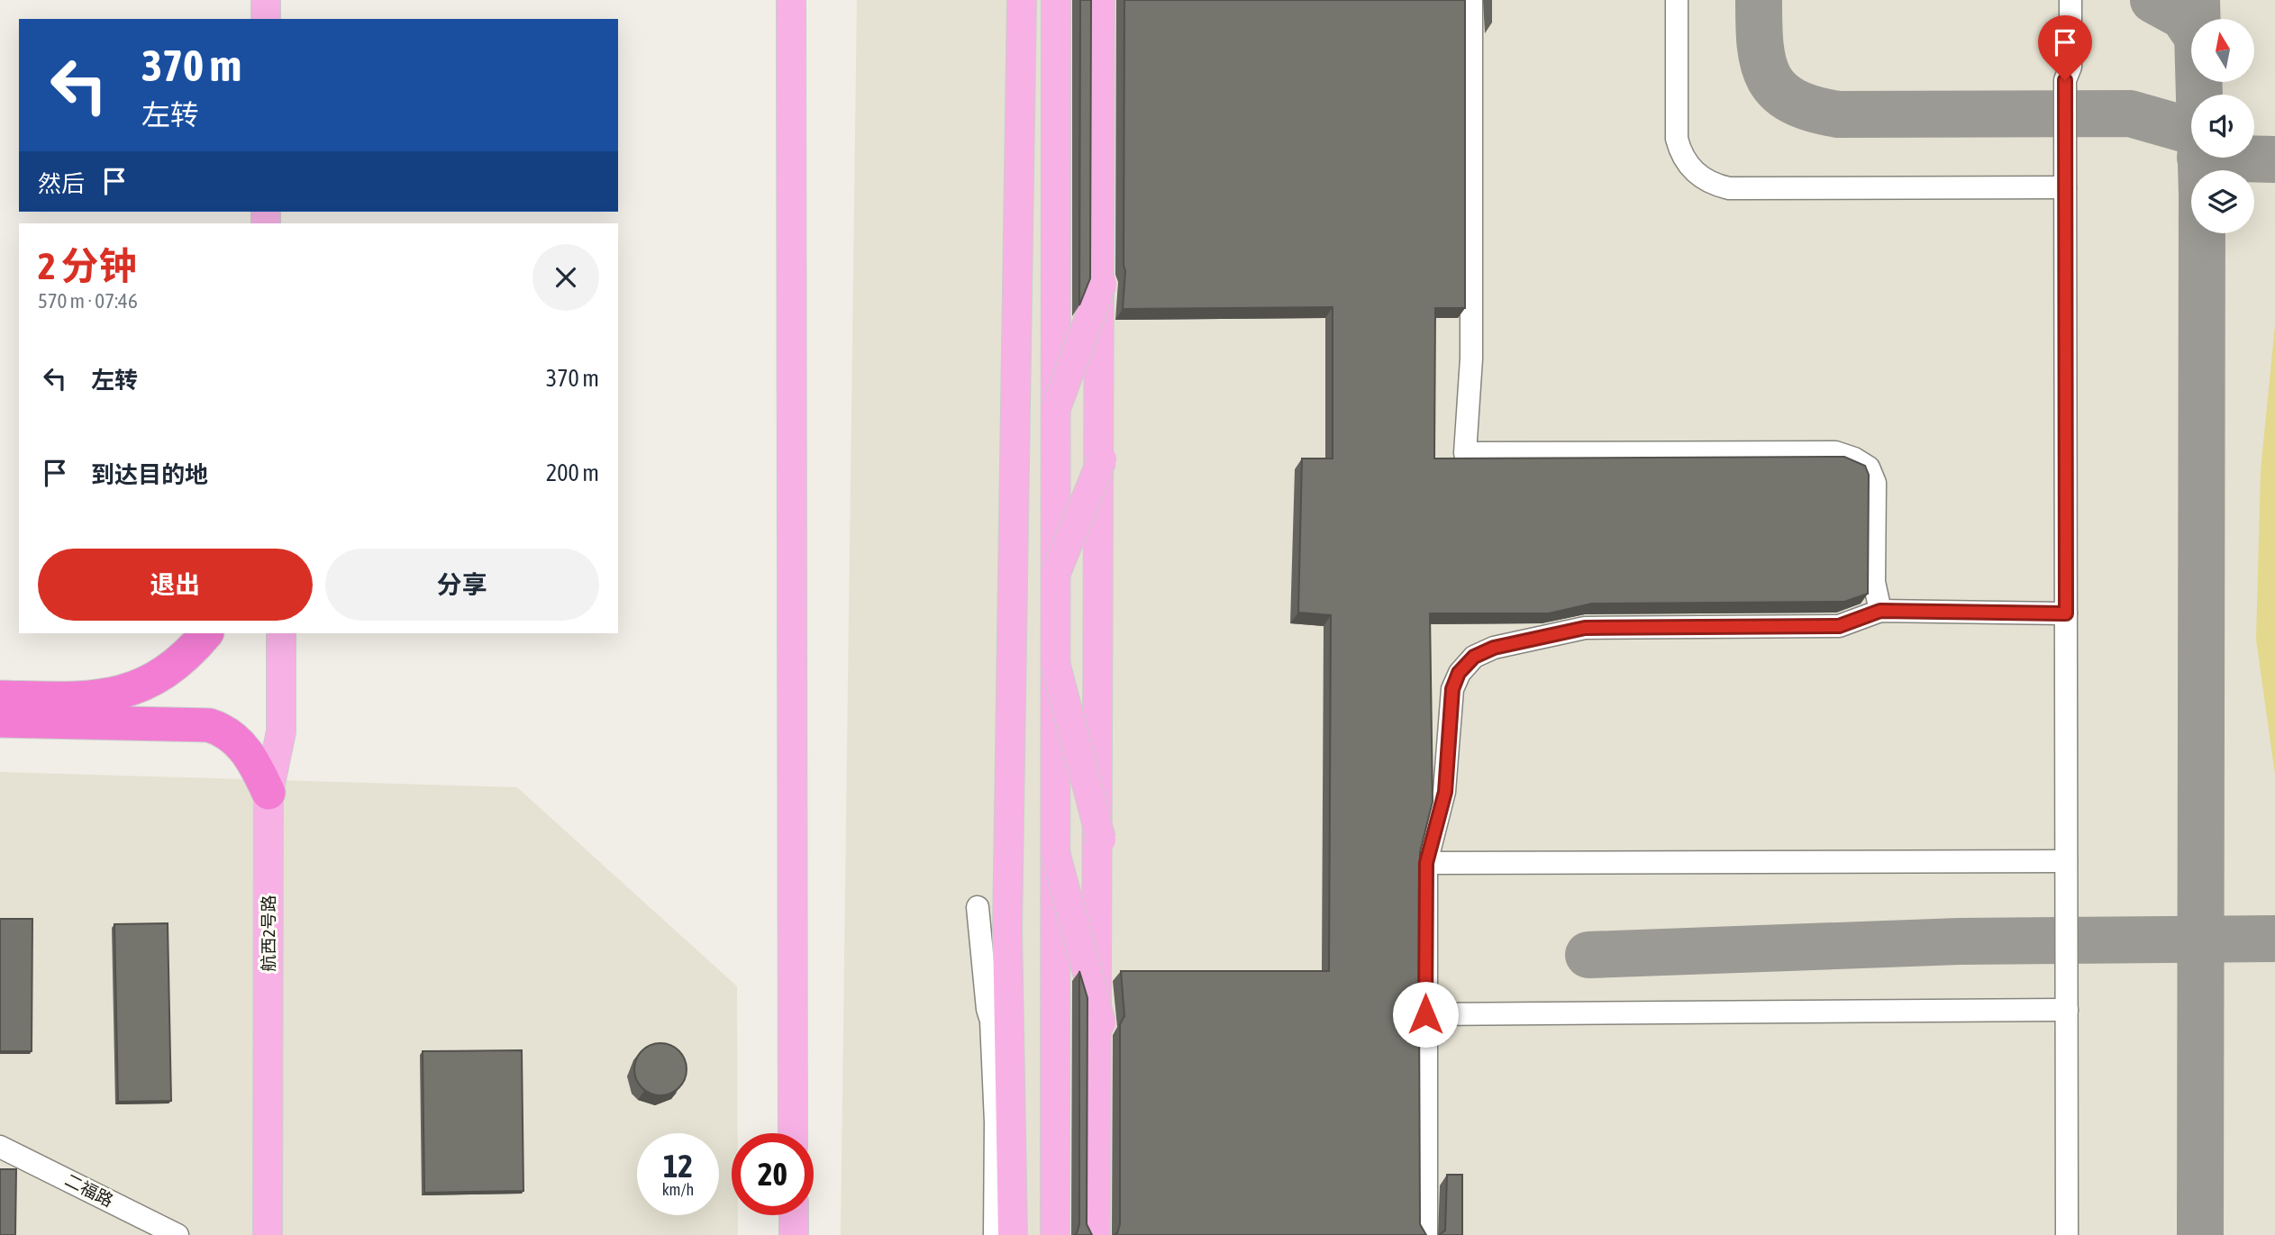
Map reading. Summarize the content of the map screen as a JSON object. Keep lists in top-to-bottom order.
{
  "streets": {
    "main road": ["航西2号路"],
    "street": ["二福路"]
  },
  "north": "top",
  "page": {
    "turn": ["370 m", "左转"],
    "then": "然后",
    "heading": ["2 分钟", "570 m · 07:46"],
    "list": [
      {
        "name": "左转",
        "value": "370 m"
      },
      {
        "name": "到达目的地",
        "value": "200 m"
      }
    ],
    "buttons": ["退出", "分享"],
    "speed": "12 km/h",
    "limit": "20"
  }
}
